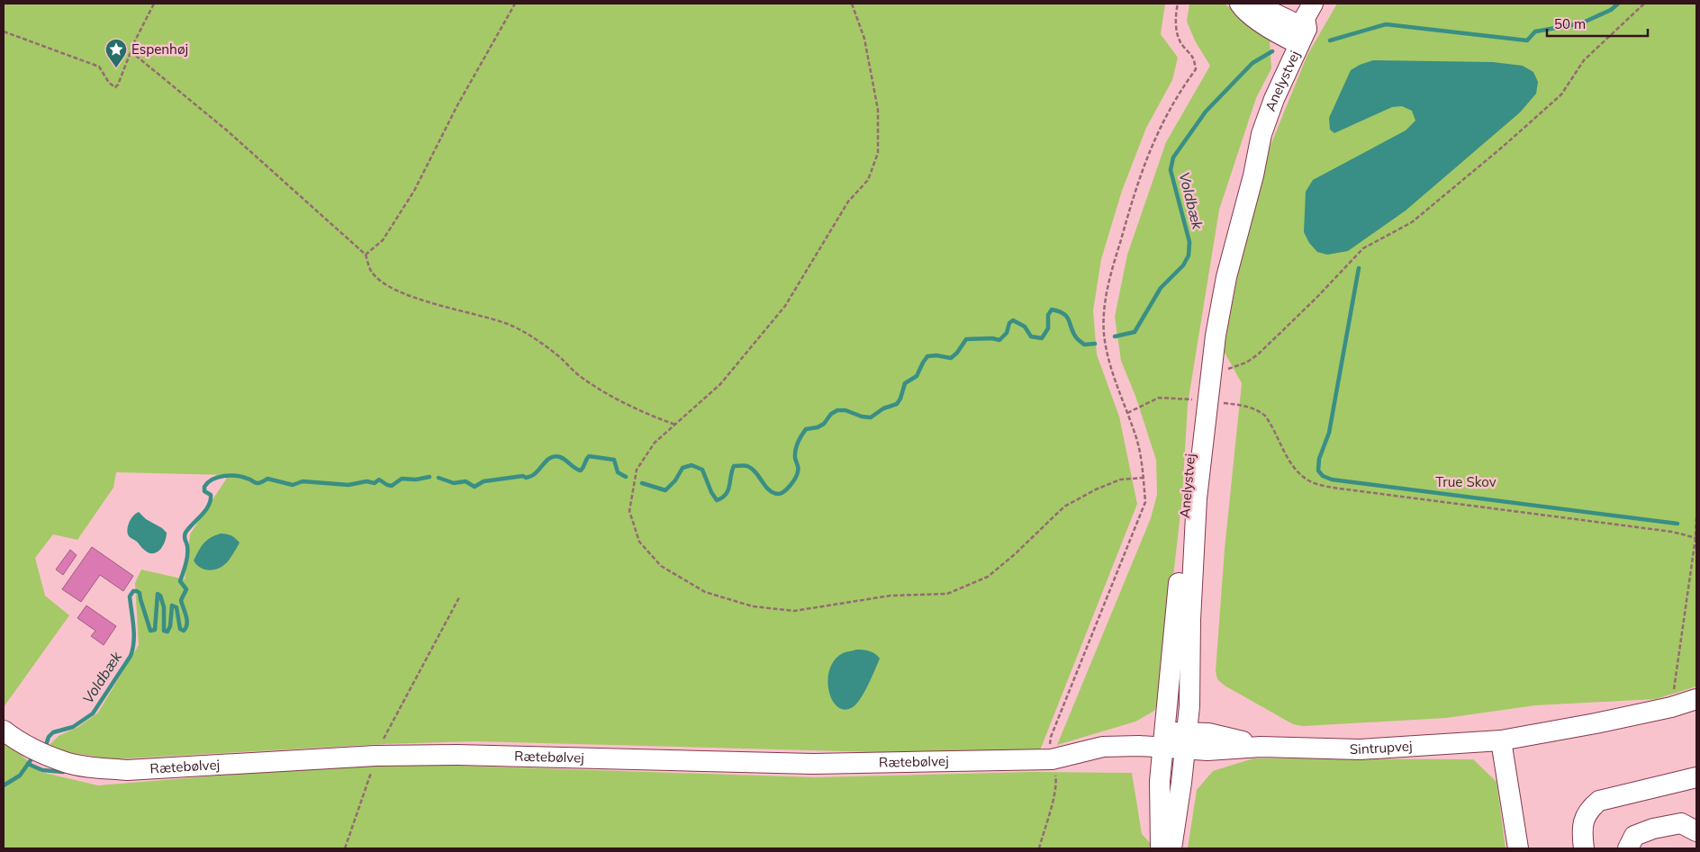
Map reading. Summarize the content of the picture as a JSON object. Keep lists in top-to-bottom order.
{
  "streets": {
    "street": ["Anelystvej", "Sintrupvej", "Rætebølvej"]
  },
  "crossings": [
    ["Anelystvej", "Sintrupvej"],
    ["Anelystvej", "Rætebølvej"],
    ["Sintrupvej", "Rætebølvej"]
  ],
  "water": ["Voldbæk"],
  "parks": ["True Skov"],
  "places": {
    "place": ["Espenhøj"]
  },
  "scale_bar": "50 m"
}
